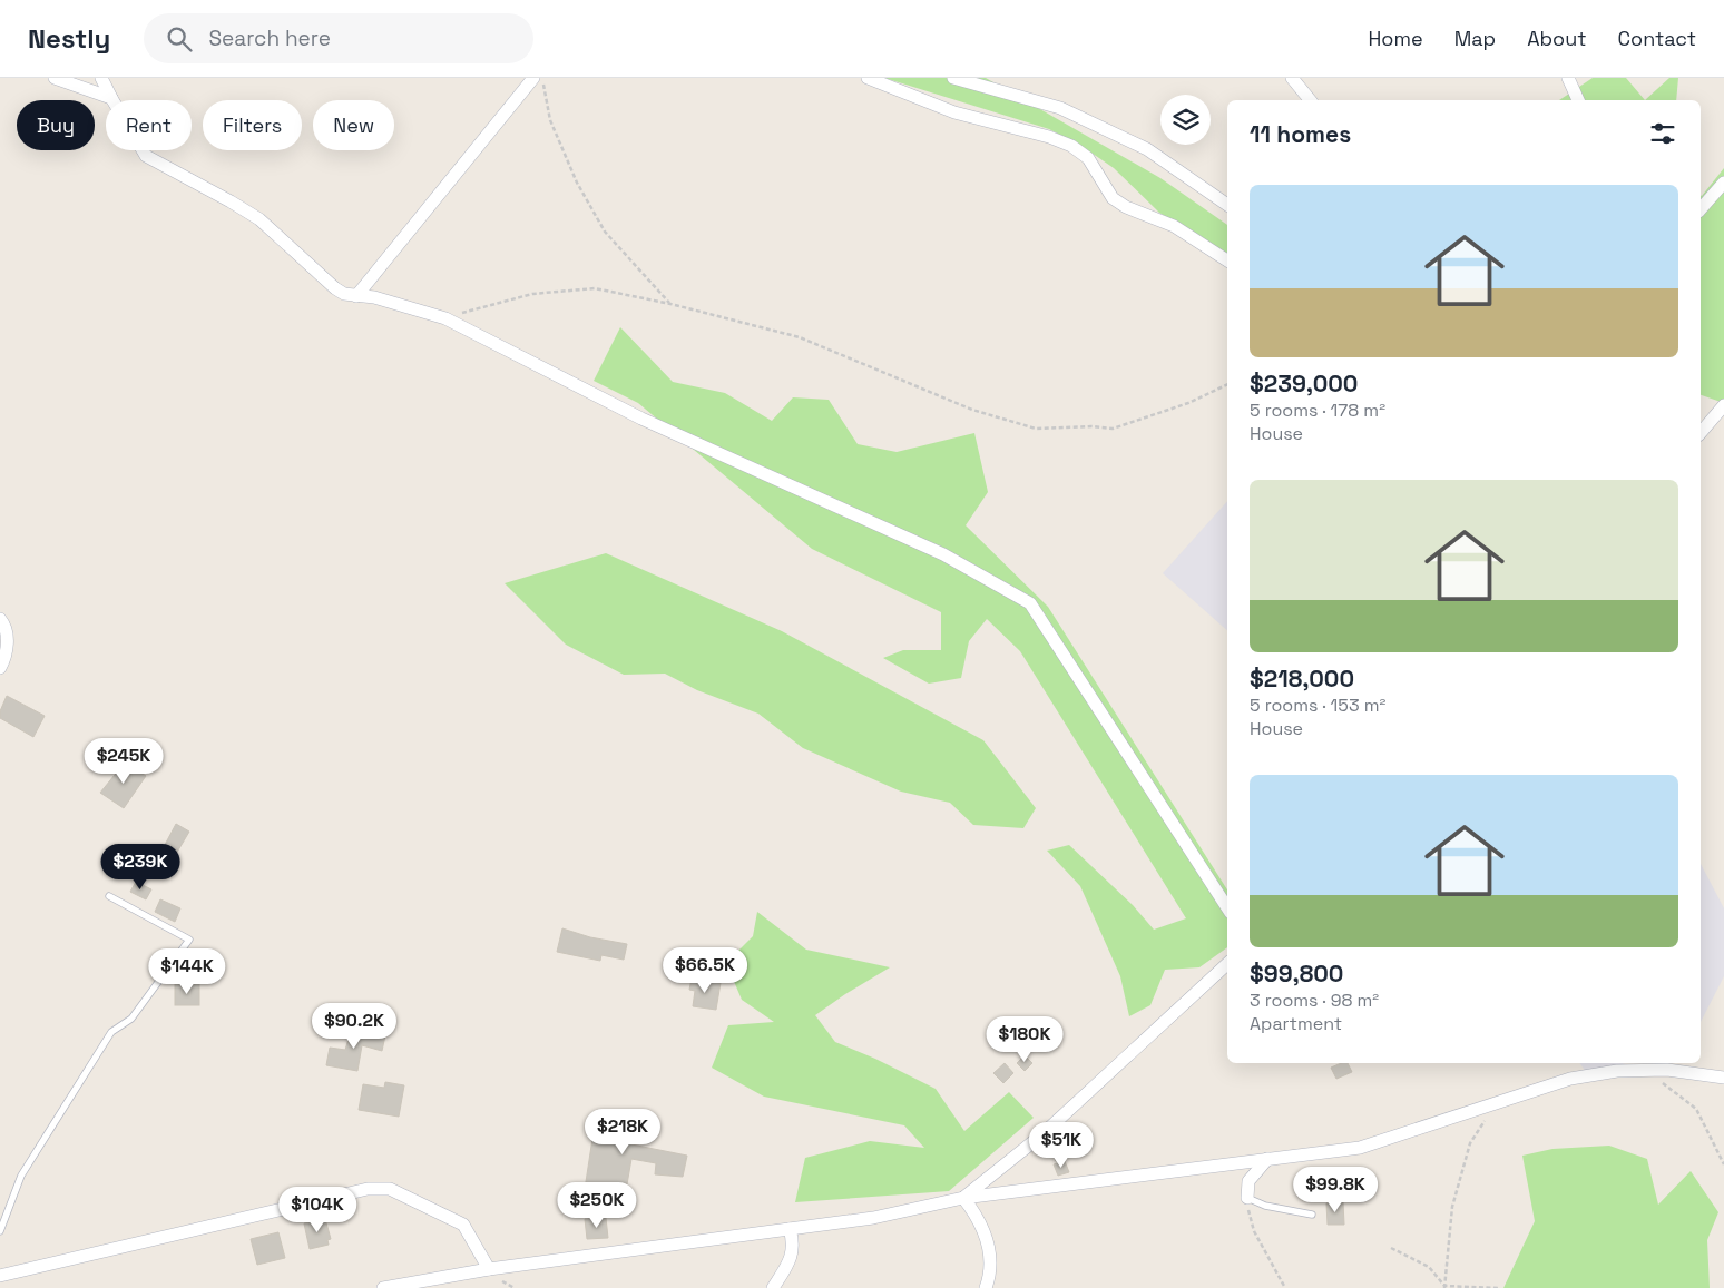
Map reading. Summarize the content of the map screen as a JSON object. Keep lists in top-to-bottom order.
{
  "page": {
    "header": "Nestly",
    "search": "Search here",
    "nav": [
      "Home",
      "Map",
      "About",
      "Contact"
    ],
    "chip": [
      "Buy",
      "Rent",
      "Filters",
      "New"
    ],
    "heading": "11 homes",
    "list": [
      {
        "name": "$239,000",
        "note": "5 rooms · 178 m² · House"
      },
      {
        "name": "$218,000",
        "note": "5 rooms · 153 m² · House"
      },
      {
        "name": "$99,800",
        "note": "3 rooms · 98 m² · Apartment"
      }
    ],
    "price": [
      "$245K",
      "$239K",
      "$66.5K",
      "$144K",
      "$90.2K",
      "$180K",
      "$218K",
      "$51K",
      "$99.8K",
      "$250K",
      "$104K"
    ]
  }
}
